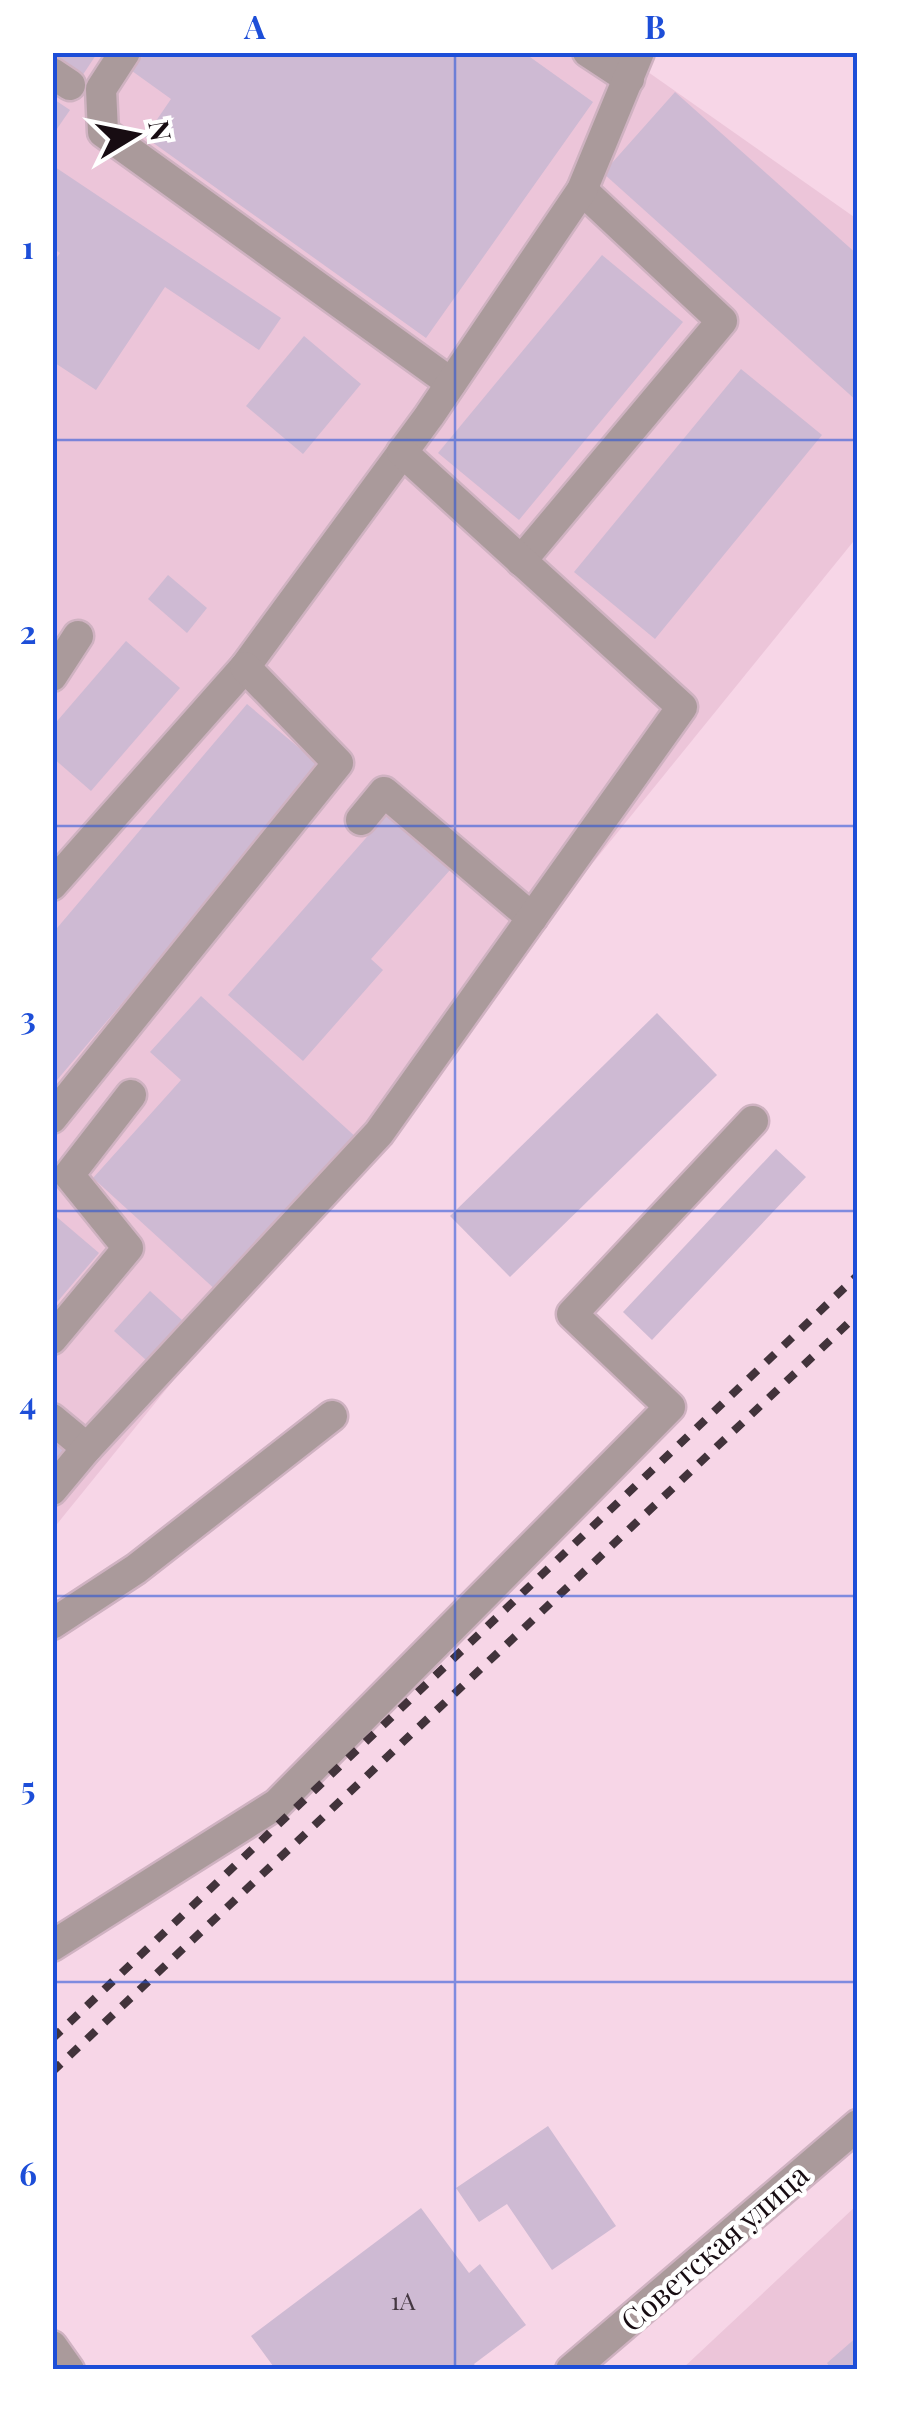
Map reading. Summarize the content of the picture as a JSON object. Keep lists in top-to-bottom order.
{
  "streets": {
    "street": ["Советская улица"]
  },
  "house_numbers": ["1А"],
  "north": "right",
  "grid": {
    "columns": ["A", "B"],
    "rows": [
      "1",
      "2",
      "3",
      "4",
      "5",
      "6"
    ]
  }
}
